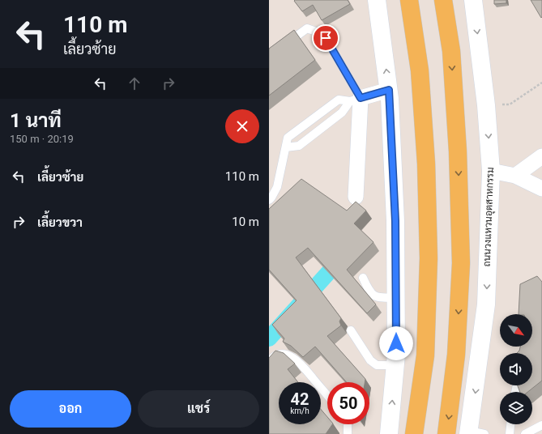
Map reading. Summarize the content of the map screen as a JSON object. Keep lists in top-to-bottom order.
{
  "streets": {
    "main road": ["ถนนวงแหวนอุตสาหกรรม"]
  },
  "north": "bottom right",
  "page": {
    "turn": ["110 m", "เลี้ยวซ้าย"],
    "heading": ["1 นาที", "150 m · 20:19"],
    "list": [
      {
        "name": "เลี้ยวซ้าย",
        "value": "110 m"
      },
      {
        "name": "เลี้ยวขวา",
        "value": "10 m"
      }
    ],
    "speed": "42 km/h",
    "limit": "50",
    "buttons": ["ออก", "แชร์"]
  }
}
